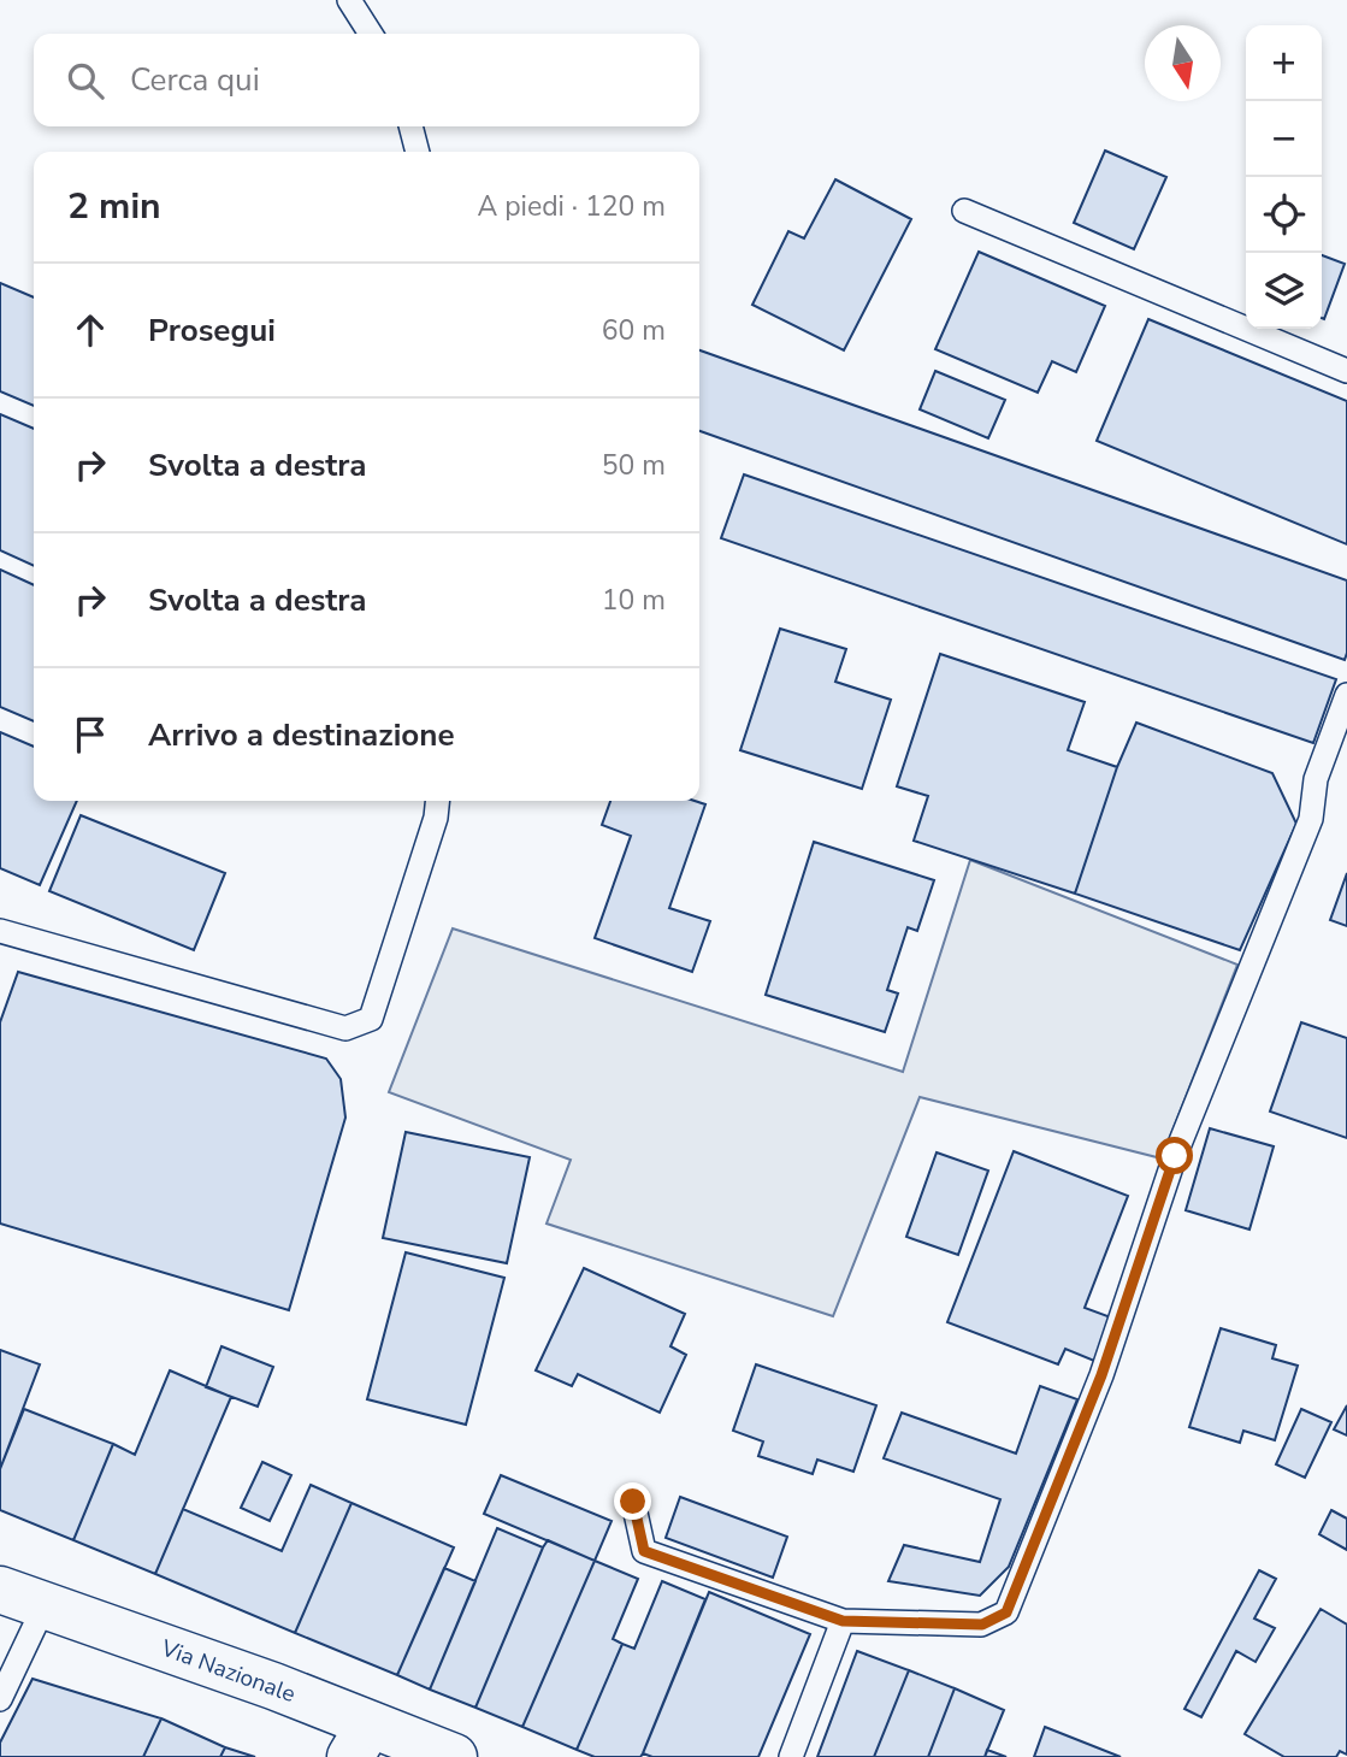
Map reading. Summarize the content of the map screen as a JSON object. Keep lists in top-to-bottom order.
{
  "streets": {
    "main road": ["Via Nazionale"]
  },
  "north": "bottom",
  "page": {
    "map_buttons": ["+", "−"],
    "search": "Cerca qui",
    "heading": ["2 min", "A piedi · 120 m"],
    "list": [
      ["Prosegui", "60 m"],
      ["Svolta a destra", "50 m"],
      ["Svolta a destra", "10 m"],
      "Arrivo a destinazione"
    ]
  }
}
